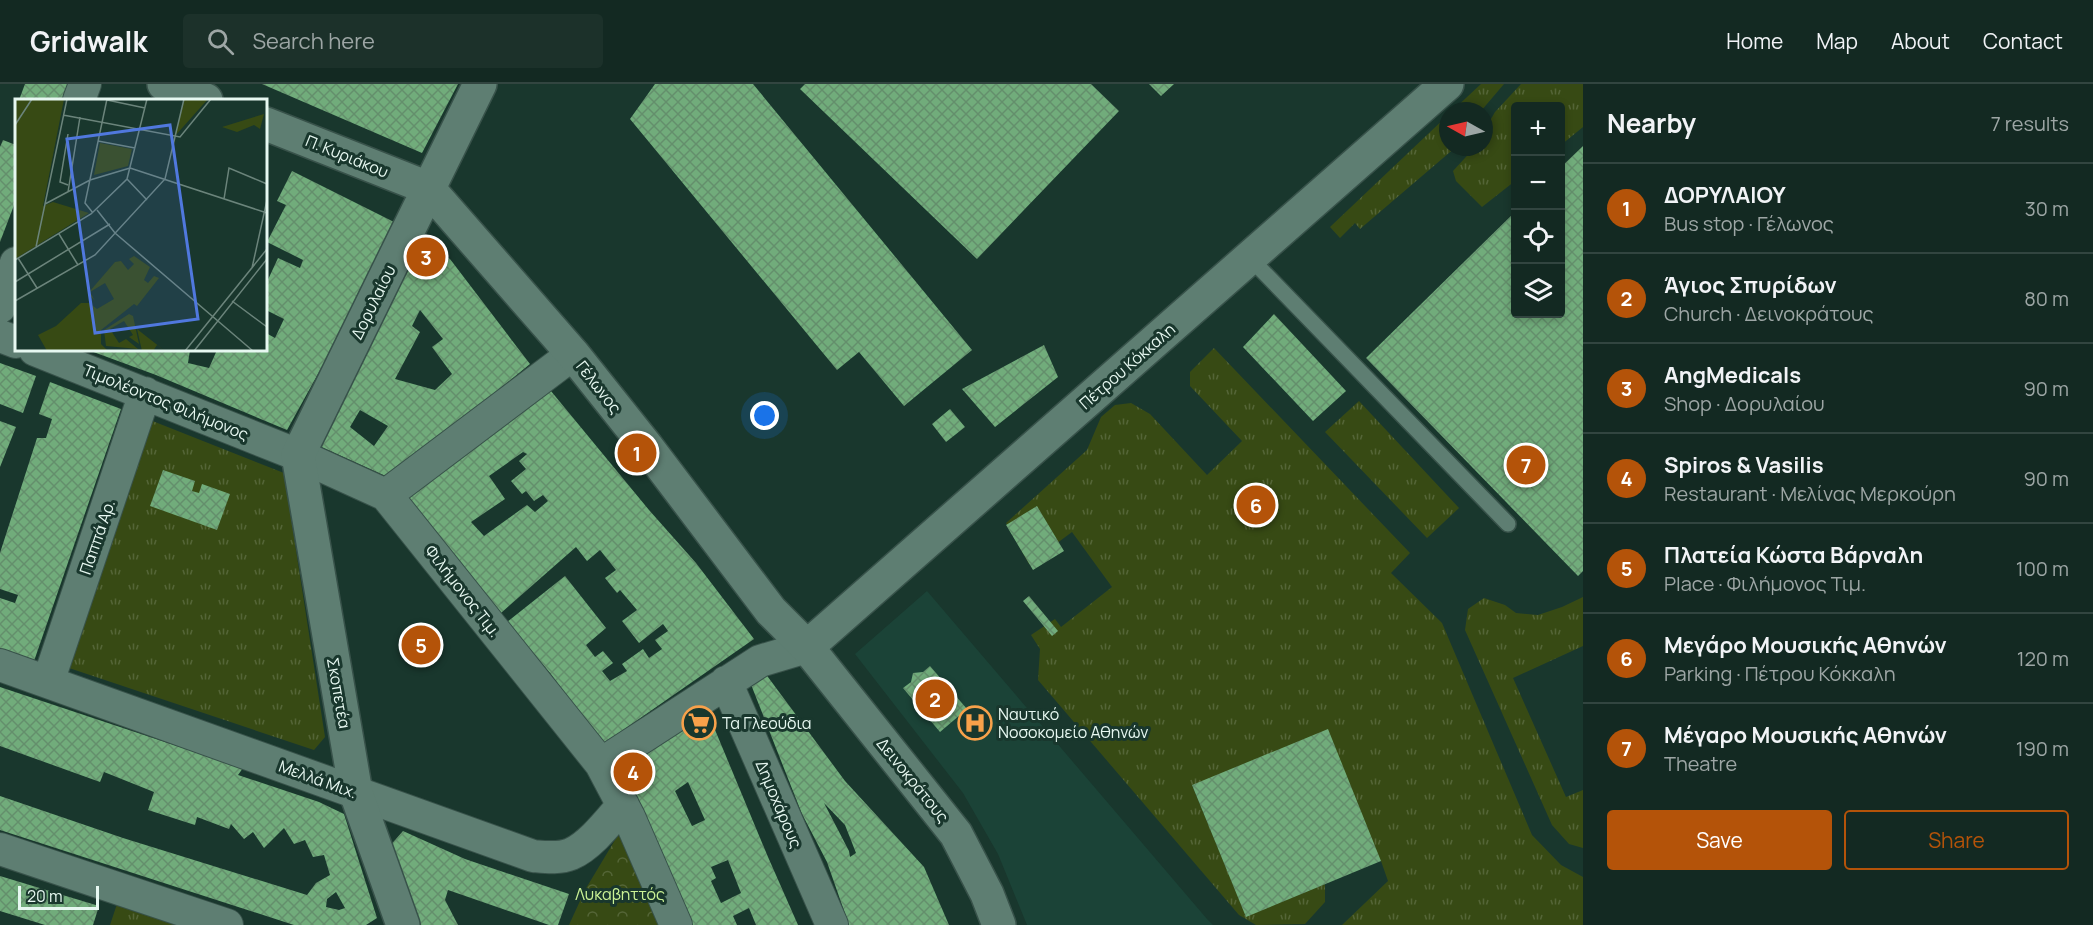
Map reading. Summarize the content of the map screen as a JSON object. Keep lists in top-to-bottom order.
{
  "streets": {
    "street": [
      "Π. Κυριάκου",
      "Δορυλαίου",
      "Πέτρου Κόκκαλη",
      "Γέλωνος",
      "Τιμoλέοντος Φιλήμονος",
      "Παππά Αρ.",
      "Φιλήμονος Τιμ.",
      "Σκοπετέα",
      "Μελλά Μιχ.",
      "Δεινοκράτους",
      "Δημοχάρους"
    ]
  },
  "crossings": [
    ["Π. Κυριάκου", "Δορυλαίου"],
    ["Π. Κυριάκου", "Γέλωνος"],
    ["Δορυλαίου", "Γέλωνος"],
    ["Δορυλαίου", "Τιμoλέοντος Φιλήμονος"],
    ["Δορυλαίου", "Φιλήμονος Τιμ."],
    ["Δορυλαίου", "Σκοπετέα"],
    ["Πέτρου Κόκκαλη", "Γέλωνος"],
    ["Πέτρου Κόκκαλη", "Δεινοκράτους"],
    ["Γέλωνος", "Δεινοκράτους"],
    ["Τιμoλέοντος Φιλήμονος", "Παππά Αρ."],
    ["Τιμoλέοντος Φιλήμονος", "Φιλήμονος Τιμ."],
    ["Τιμoλέοντος Φιλήμονος", "Σκοπετέα"],
    ["Παππά Αρ.", "Μελλά Μιχ."],
    ["Φιλήμονος Τιμ.", "Σκοπετέα"],
    ["Φιλήμονος Τιμ.", "Μελλά Μιχ."],
    ["Σκοπετέα", "Μελλά Μιχ."]
  ],
  "parks": ["Λυκαβηττός"],
  "places": {
    "supermarket": ["Τα Γλεούδια"],
    "hospital": ["Ναυτικό Νοσοκομείο Αθηνών"]
  },
  "scale_bar": "20 m",
  "north": "left",
  "page": {
    "header": "Gridwalk",
    "search": "Search here",
    "nav": [
      "Home",
      "Map",
      "About",
      "Contact"
    ],
    "heading": ["Nearby", "7 results"],
    "map_buttons": ["+", "−"],
    "list": [
      {
        "mark": "1",
        "name": "ΔΟΡΥΛΑΙΟΥ",
        "note": "Bus stop · Γέλωνος",
        "value": "30 m"
      },
      {
        "mark": "2",
        "name": "Άγιος Σπυρίδων",
        "note": "Church · Δεινοκράτους",
        "value": "80 m"
      },
      {
        "mark": "3",
        "name": "AngMedicals",
        "note": "Shop · Δορυλαίου",
        "value": "90 m"
      },
      {
        "mark": "4",
        "name": "Spiros & Vasilis",
        "note": "Restaurant · Μελίνας Μερκούρη",
        "value": "90 m"
      },
      {
        "mark": "5",
        "name": "Πλατεία Κώστα Βάρναλη",
        "note": "Place · Φιλήμονος Τιμ.",
        "value": "100 m"
      },
      {
        "mark": "6",
        "name": "Μεγάρο Μουσικής Αθηνών",
        "note": "Parking · Πέτρου Κόκκαλη",
        "value": "120 m"
      },
      {
        "mark": "7",
        "name": "Μέγαρο Μουσικής Αθηνών",
        "note": "Theatre",
        "value": "190 m"
      }
    ],
    "pins": [
      "3",
      "1",
      "7",
      "6",
      "5",
      "2",
      "4"
    ],
    "buttons": ["Save", "Share"],
    "scale": "20 m"
  }
}
